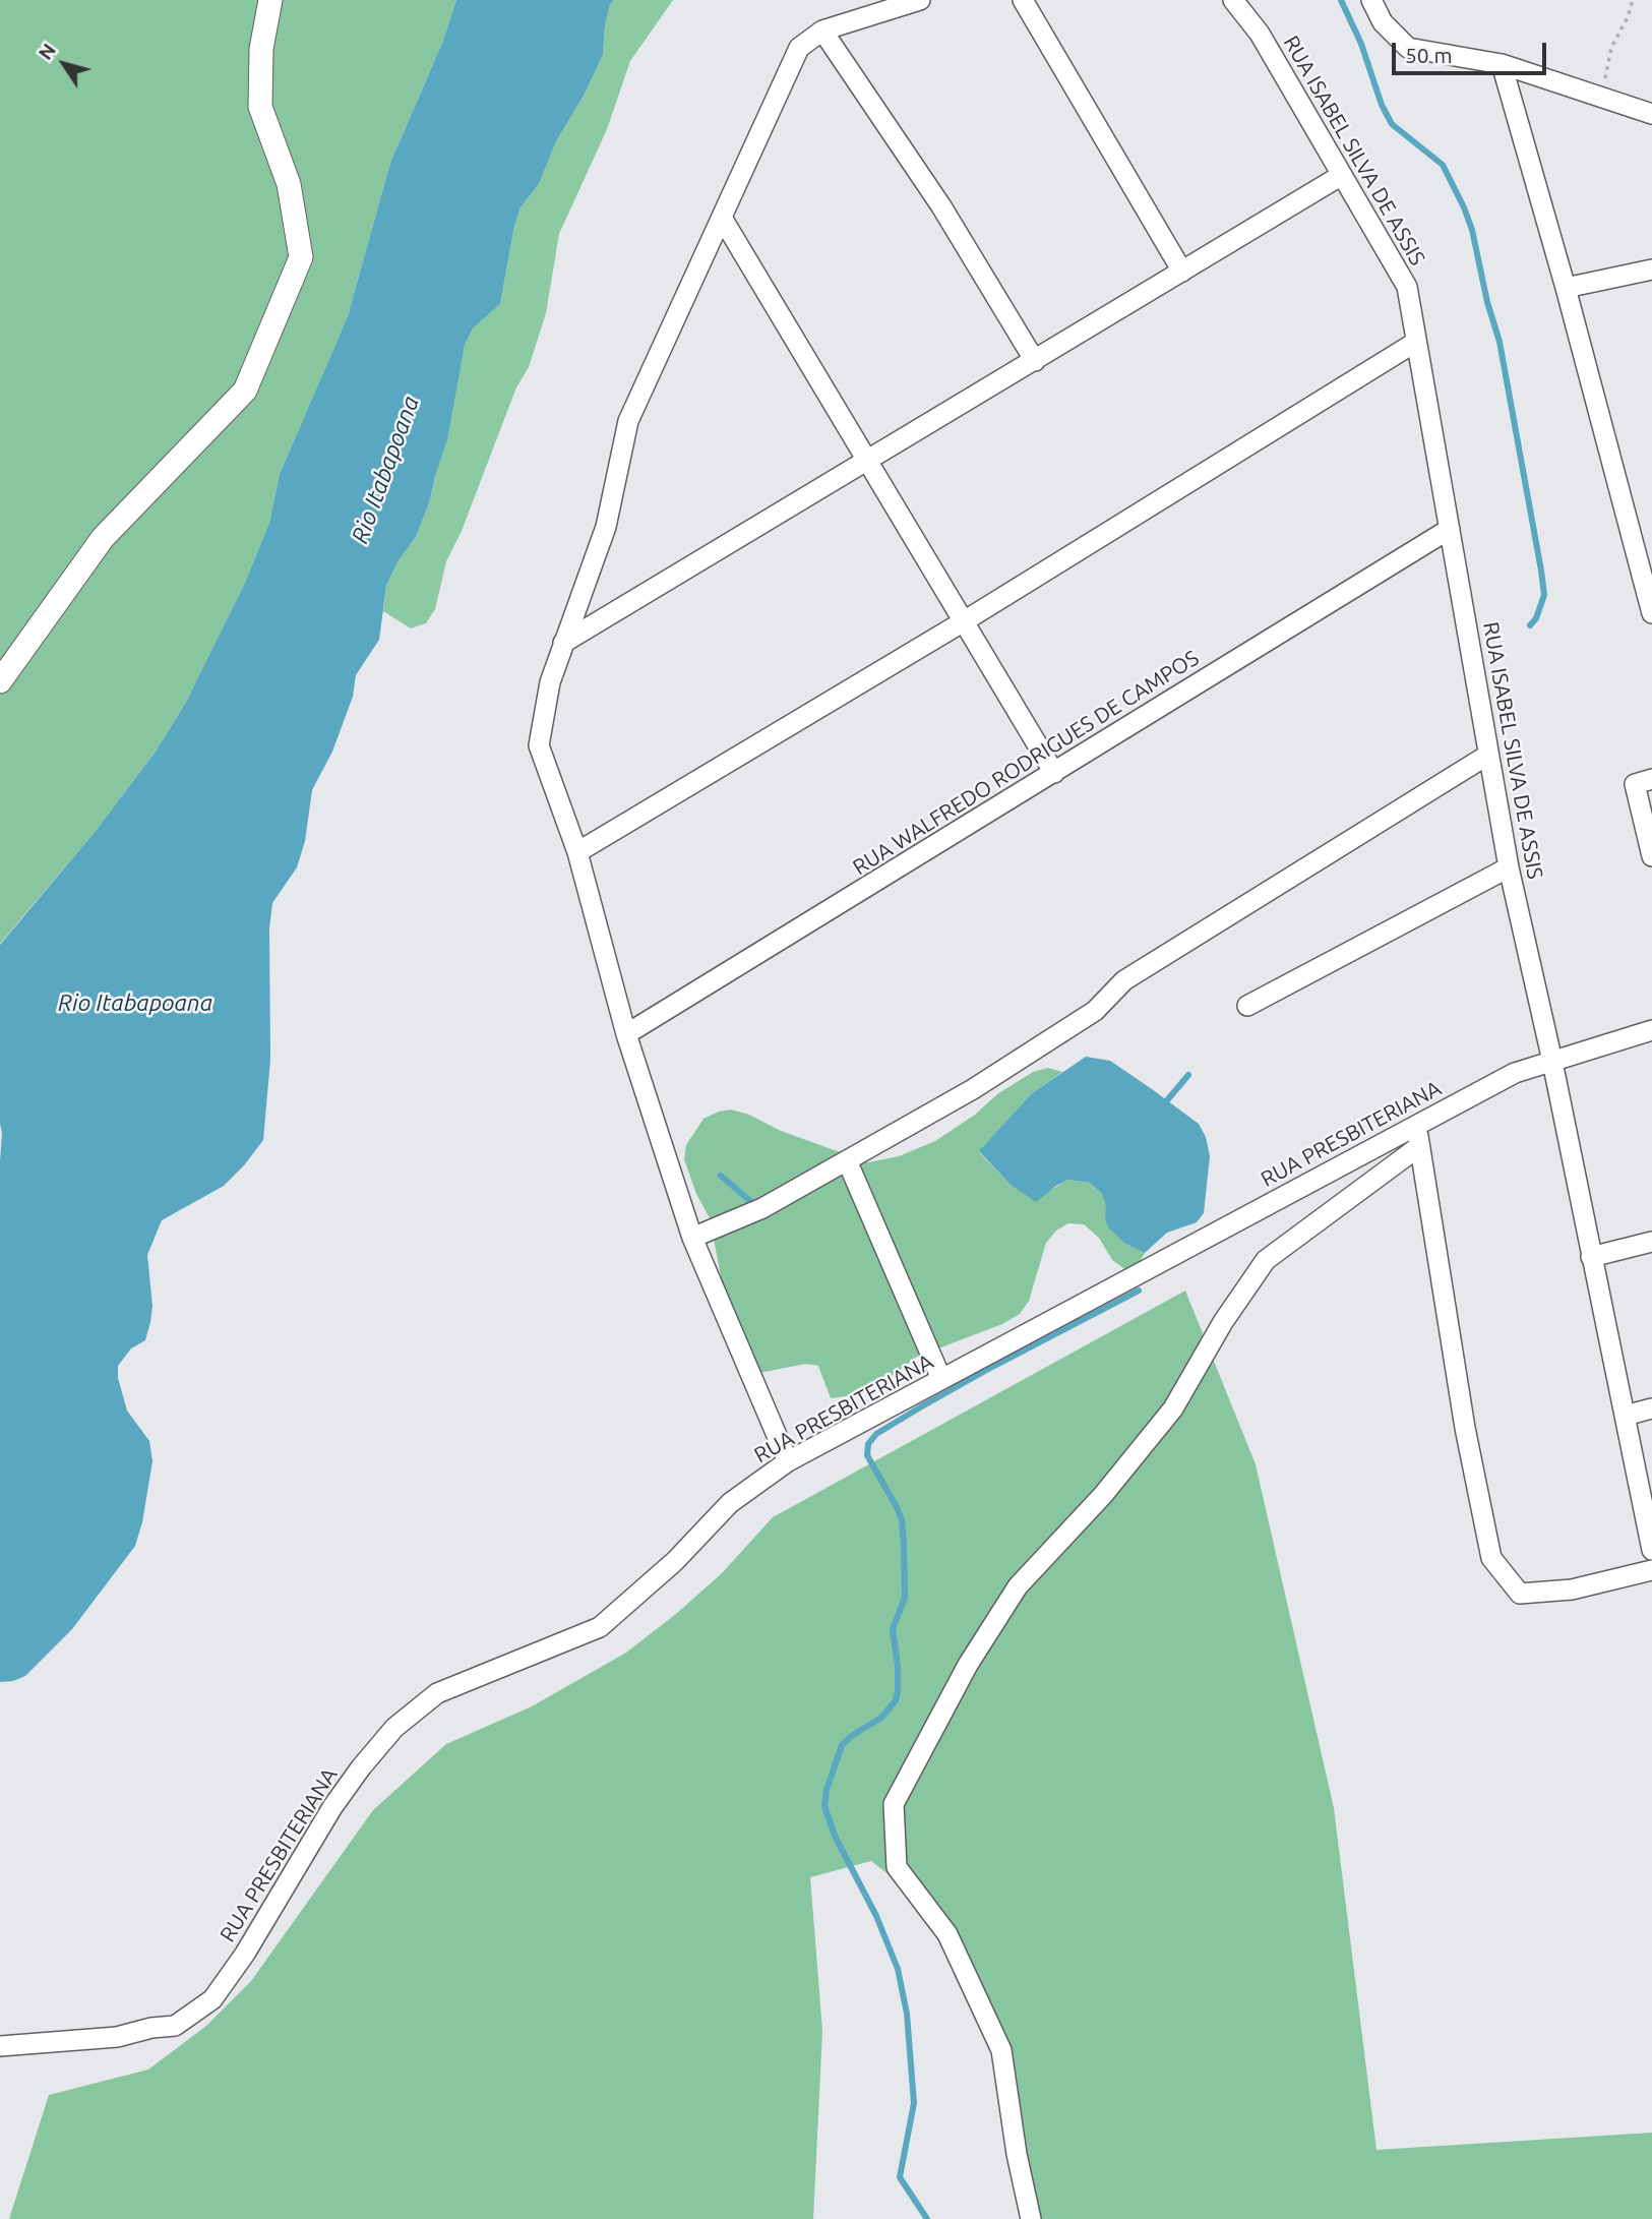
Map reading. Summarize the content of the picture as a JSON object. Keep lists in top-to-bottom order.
{
  "streets": {
    "street": ["RUA ISABEL SILVA DE ASSIS", "RUA WALFREDO RODRIGUES DE CAMPOS", "RUA PRESBITERIANA"]
  },
  "crossings": [
    ["RUA ISABEL SILVA DE ASSIS", "RUA WALFREDO RODRIGUES DE CAMPOS"],
    ["RUA ISABEL SILVA DE ASSIS", "RUA PRESBITERIANA"]
  ],
  "water": ["Rio Itabapoana"],
  "scale_bar": "50 m",
  "north": "top left"
}
